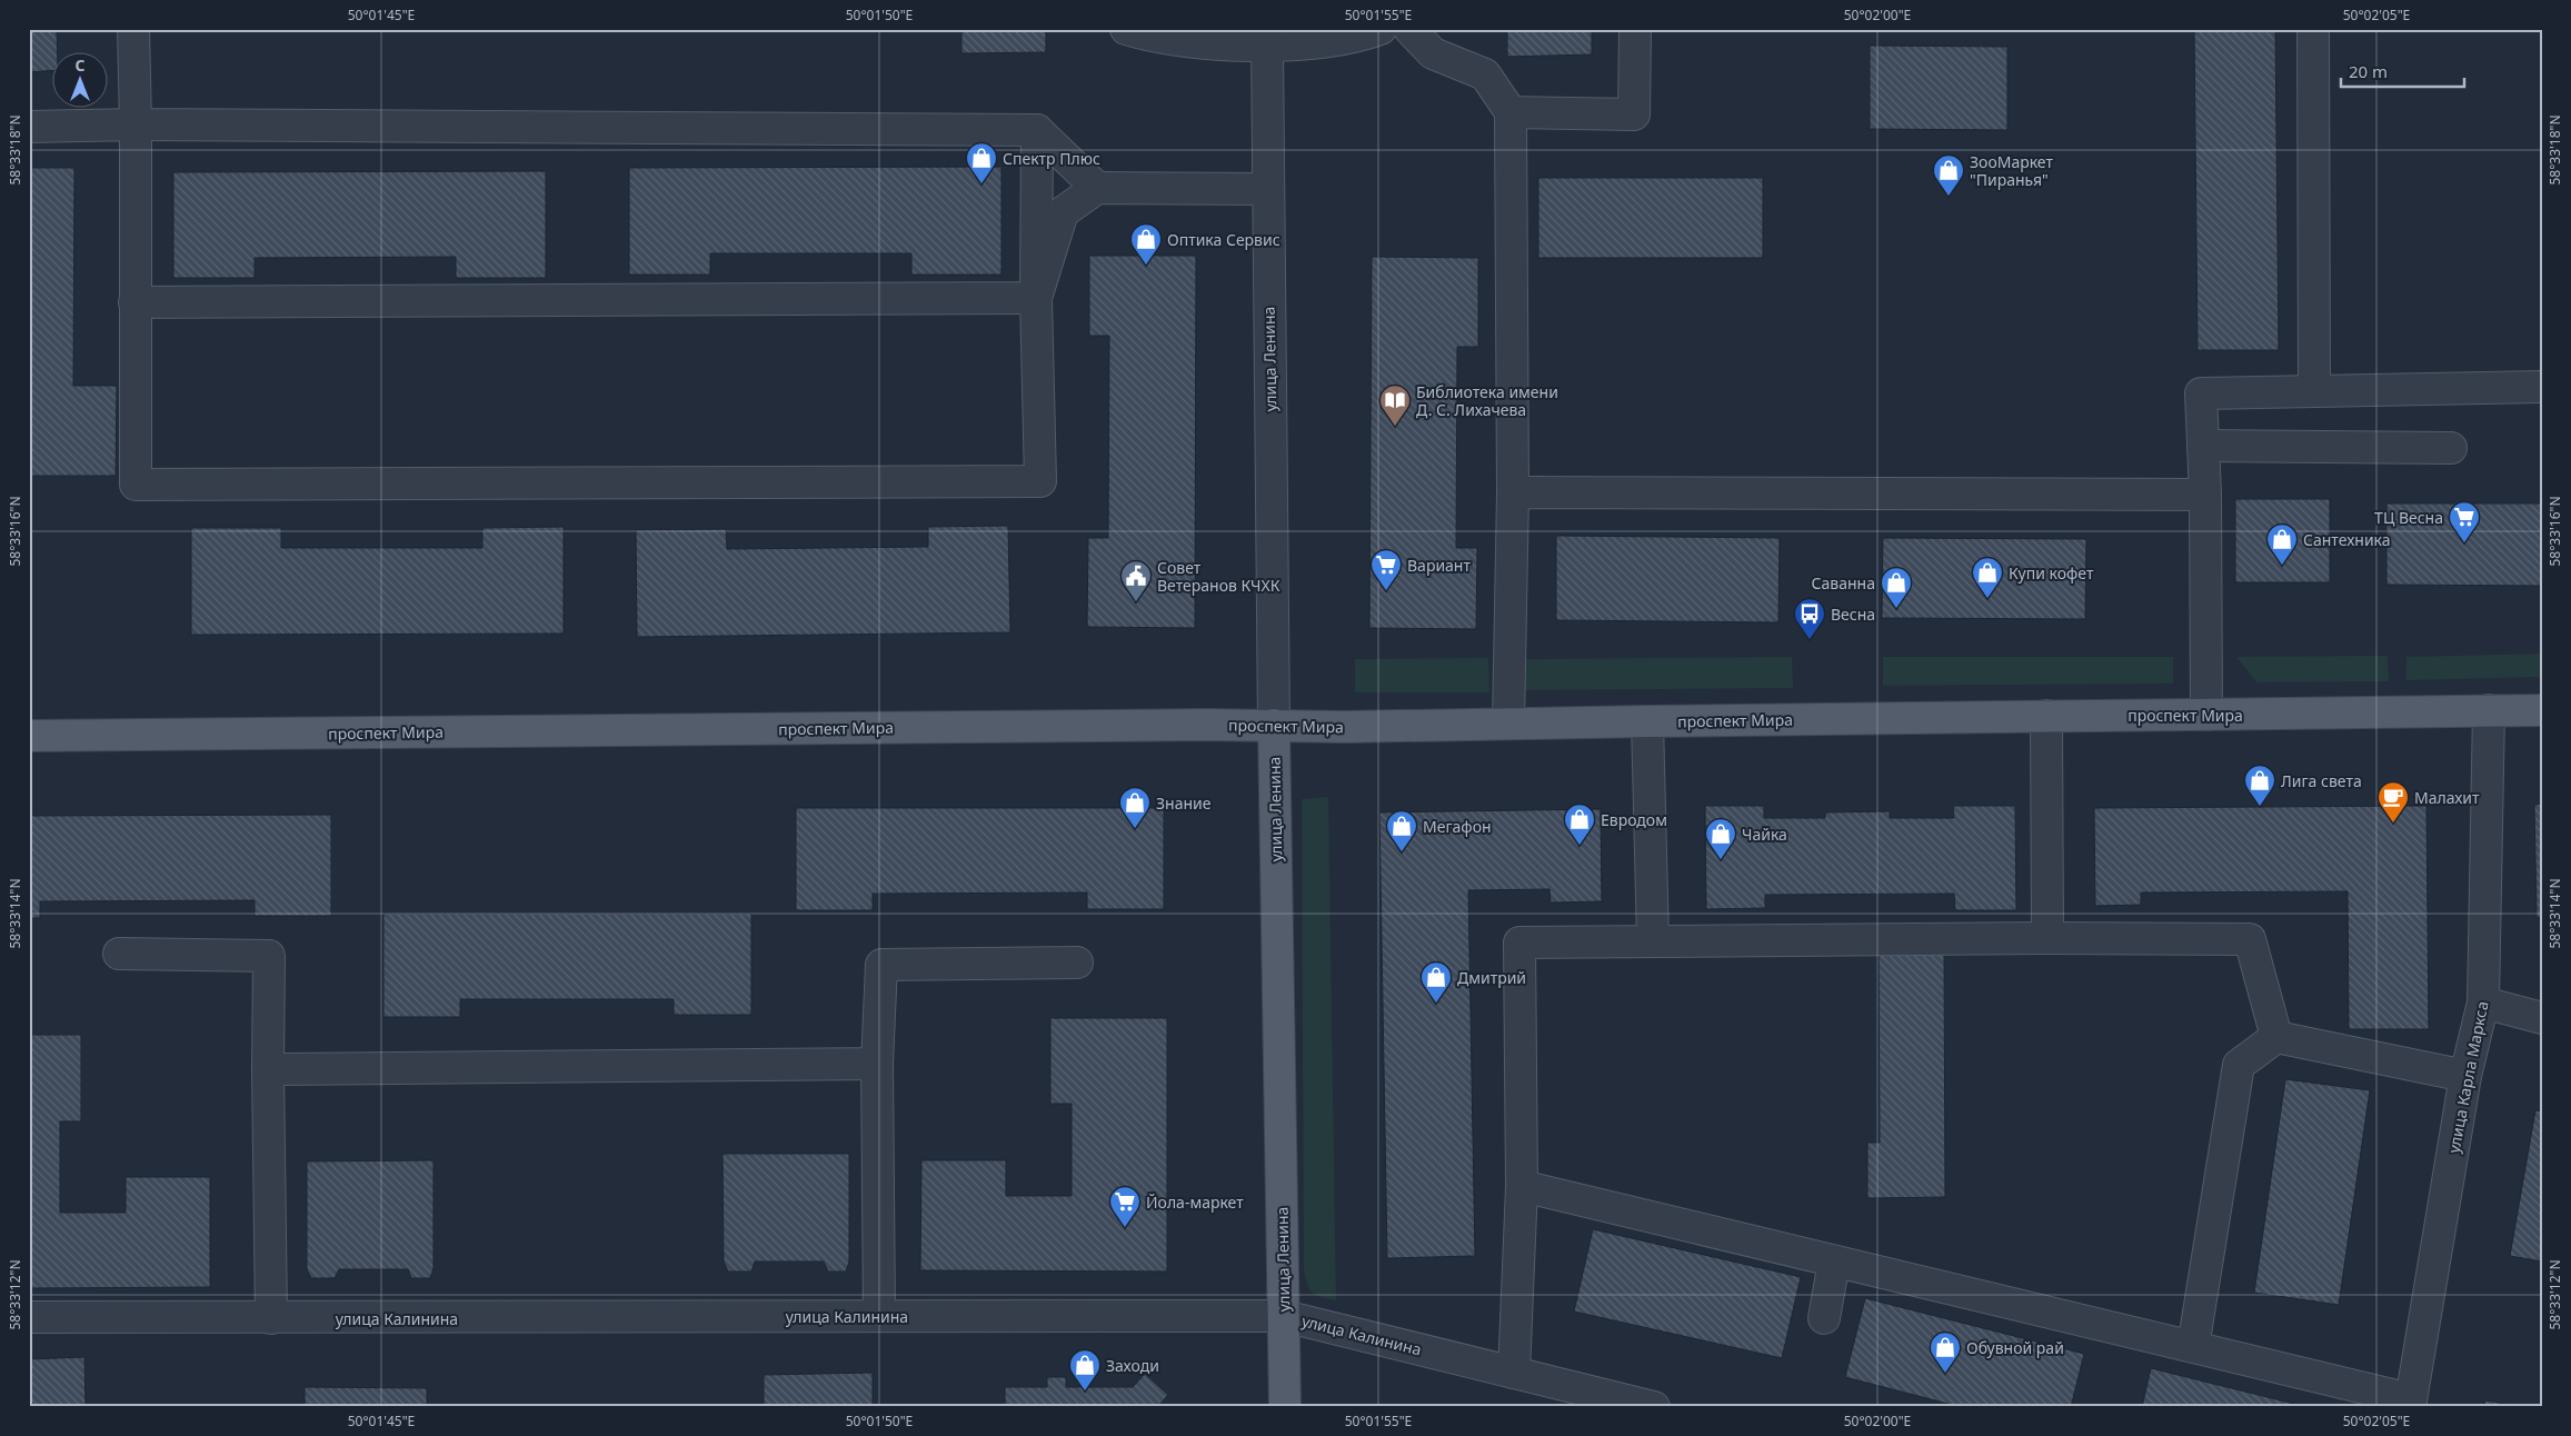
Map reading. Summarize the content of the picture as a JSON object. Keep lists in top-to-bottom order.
{
  "streets": {
    "main road": ["улица Ленина", "проспект Мира"],
    "street": ["улица Карла Маркса", "улица Калинина"]
  },
  "crossings": [
    ["улица Ленина", "проспект Мира"],
    ["улица Ленина", "улица Калинина"],
    ["проспект Мира", "улица Карла Маркса"]
  ],
  "places": {
    "shop": [
      "Спектр Плюс",
      "ЗооМаркет \"Пиранья\"",
      "Оптика Сервис",
      "Сантехника",
      "Купи кофет",
      "Саванна",
      "Лига света",
      "Знание",
      "Евродом",
      "Мегафон",
      "Чайка",
      "Дмитрий",
      "Обувной рай",
      "Заходи"
    ],
    "library": ["Библиотека имени Д. С. Лихачева"],
    "supermarket": ["ТЦ Весна", "Вариант", "Йола-маркет"],
    "public building": ["Совет Ветеранов КЧХК"],
    "bus stop": ["Весна"],
    "cafe": ["Малахит"]
  },
  "scale_bar": "20 m",
  "north": "top",
  "coordinates": [
    "50°01'45\"E",
    "50°01'50\"E",
    "50°01'55\"E",
    "50°02'00\"E",
    "50°02'05\"E",
    "58°33'18\"N",
    "58°33'16\"N",
    "58°33'14\"N",
    "58°33'12\"N"
  ]
}
